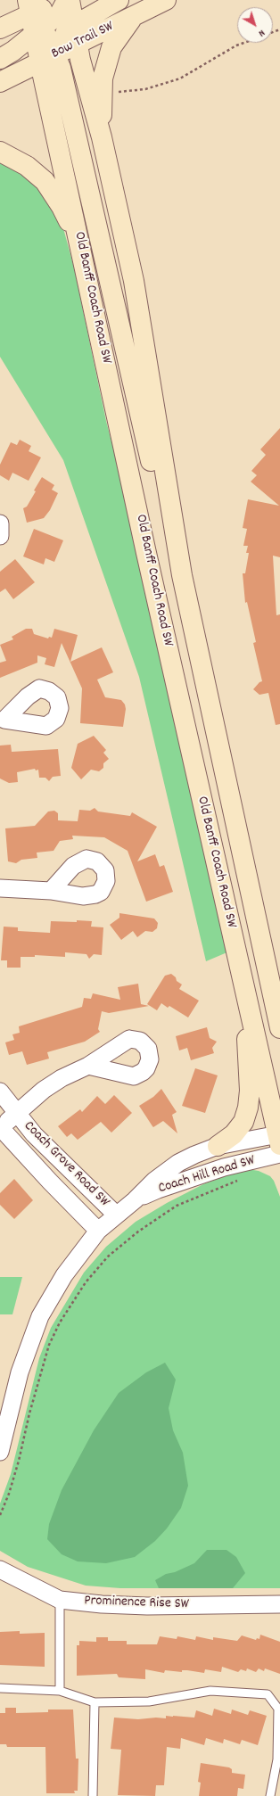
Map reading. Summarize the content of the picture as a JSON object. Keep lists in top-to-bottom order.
{
  "streets": {
    "main road": ["Bow Trail SW", "Old Banff Coach Road SW"],
    "street": ["Coach Grove Road SW", "Coach Hill Road SW", "Prominence Rise SW"]
  },
  "crossings": [
    ["Bow Trail SW", "Old Banff Coach Road SW"],
    ["Old Banff Coach Road SW", "Coach Hill Road SW"],
    ["Coach Grove Road SW", "Coach Hill Road SW"]
  ],
  "north": "bottom right"
}
